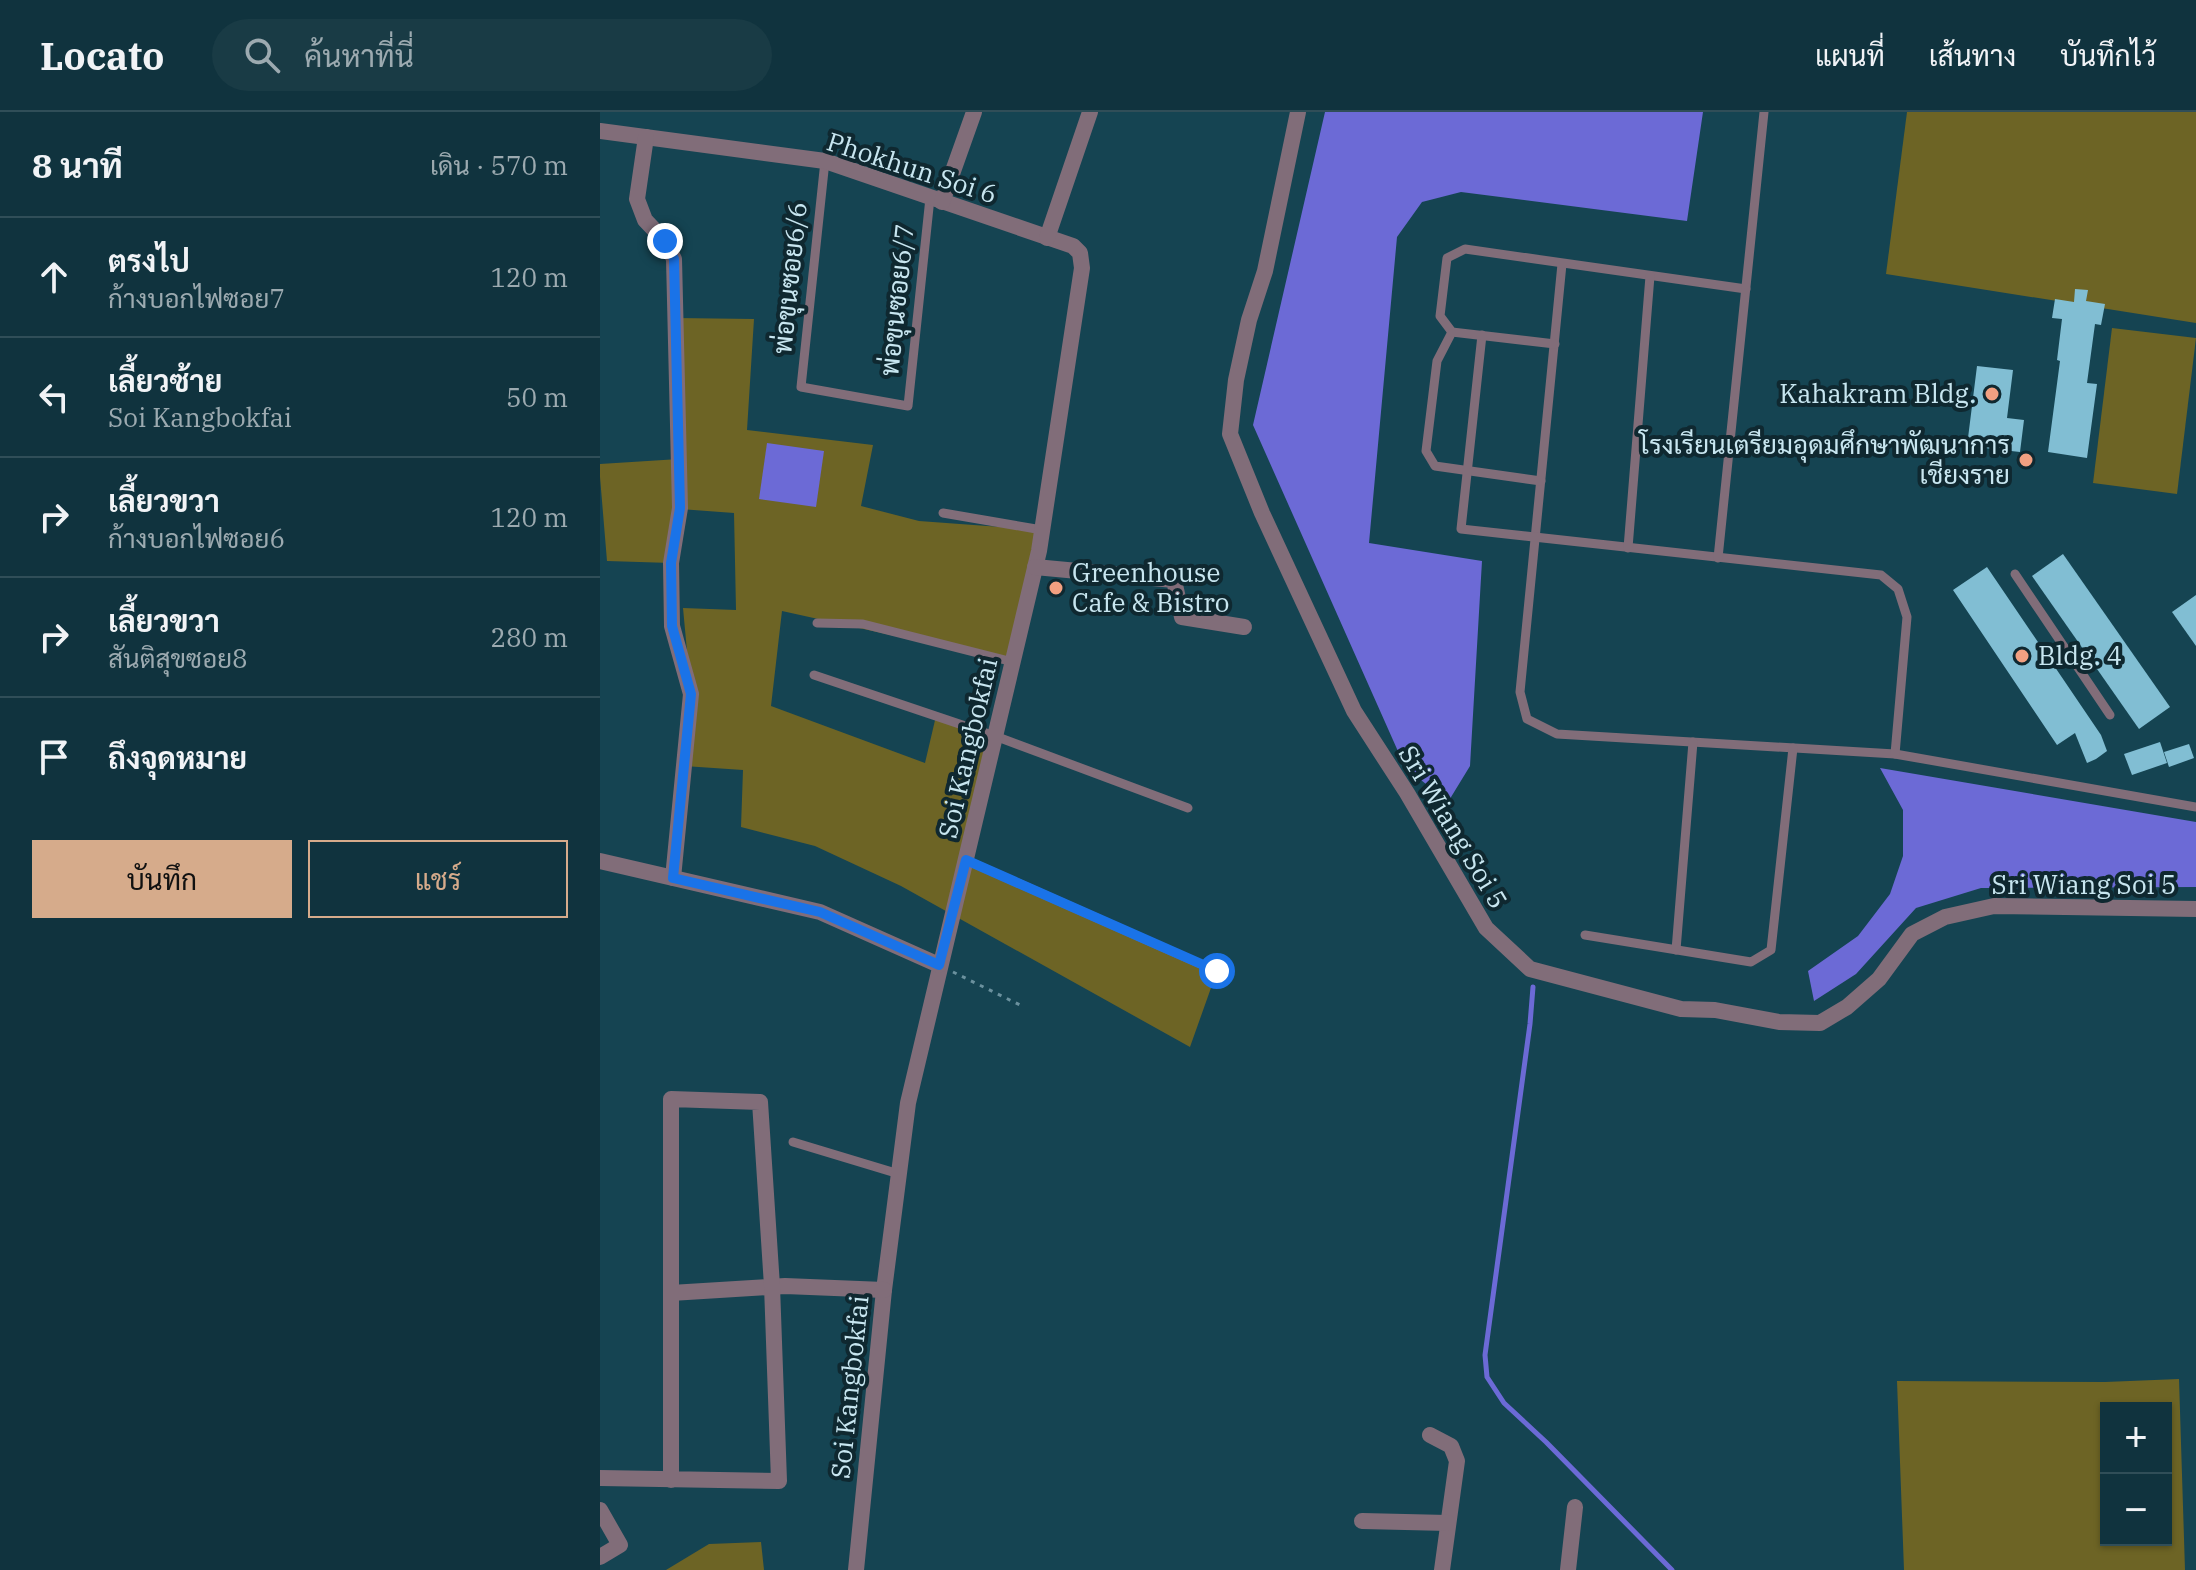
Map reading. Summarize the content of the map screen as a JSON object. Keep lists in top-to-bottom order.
{
  "streets": {
    "street": ["Phokhun Soi 6", "Soi Kangbokfai", "Sri Wiang Soi 5"],
    "lane": ["พ่อขุนซอย6/6", "พ่อขุนซอย6/7"]
  },
  "crossings": [
    ["Phokhun Soi 6", "พ่อขุนซอย6/6"],
    ["Phokhun Soi 6", "พ่อขุนซอย6/7"],
    ["Phokhun Soi 6", "Soi Kangbokfai"],
    ["พ่อขุนซอย6/6", "พ่อขุนซอย6/7"]
  ],
  "places": [
    "Kahakram Bldg.",
    "โรงเรียนเตรียมอุดมศึกษาพัฒนาการ เชียงราย",
    "Greenhouse Cafe & Bistro",
    "Bldg. 4"
  ],
  "page": {
    "header": "Locato",
    "search": "ค้นหาที่นี่",
    "nav": ["แผนที่", "เส้นทาง", "บันทึกไว้"],
    "heading": ["8 นาที", "เดิน · 570 m"],
    "list": [
      ["ตรงไป", "ก้างบอกไฟซอย7", "120 m"],
      ["เลี้ยวซ้าย", "Soi Kangbokfai", "50 m"],
      ["เลี้ยวขวา", "ก้างบอกไฟซอย6", "120 m"],
      ["เลี้ยวขวา", "สันติสุขซอย8", "280 m"],
      "ถึงจุดหมาย"
    ],
    "buttons": ["บันทึก", "แชร์"],
    "map_buttons": ["+", "−"]
  }
}
